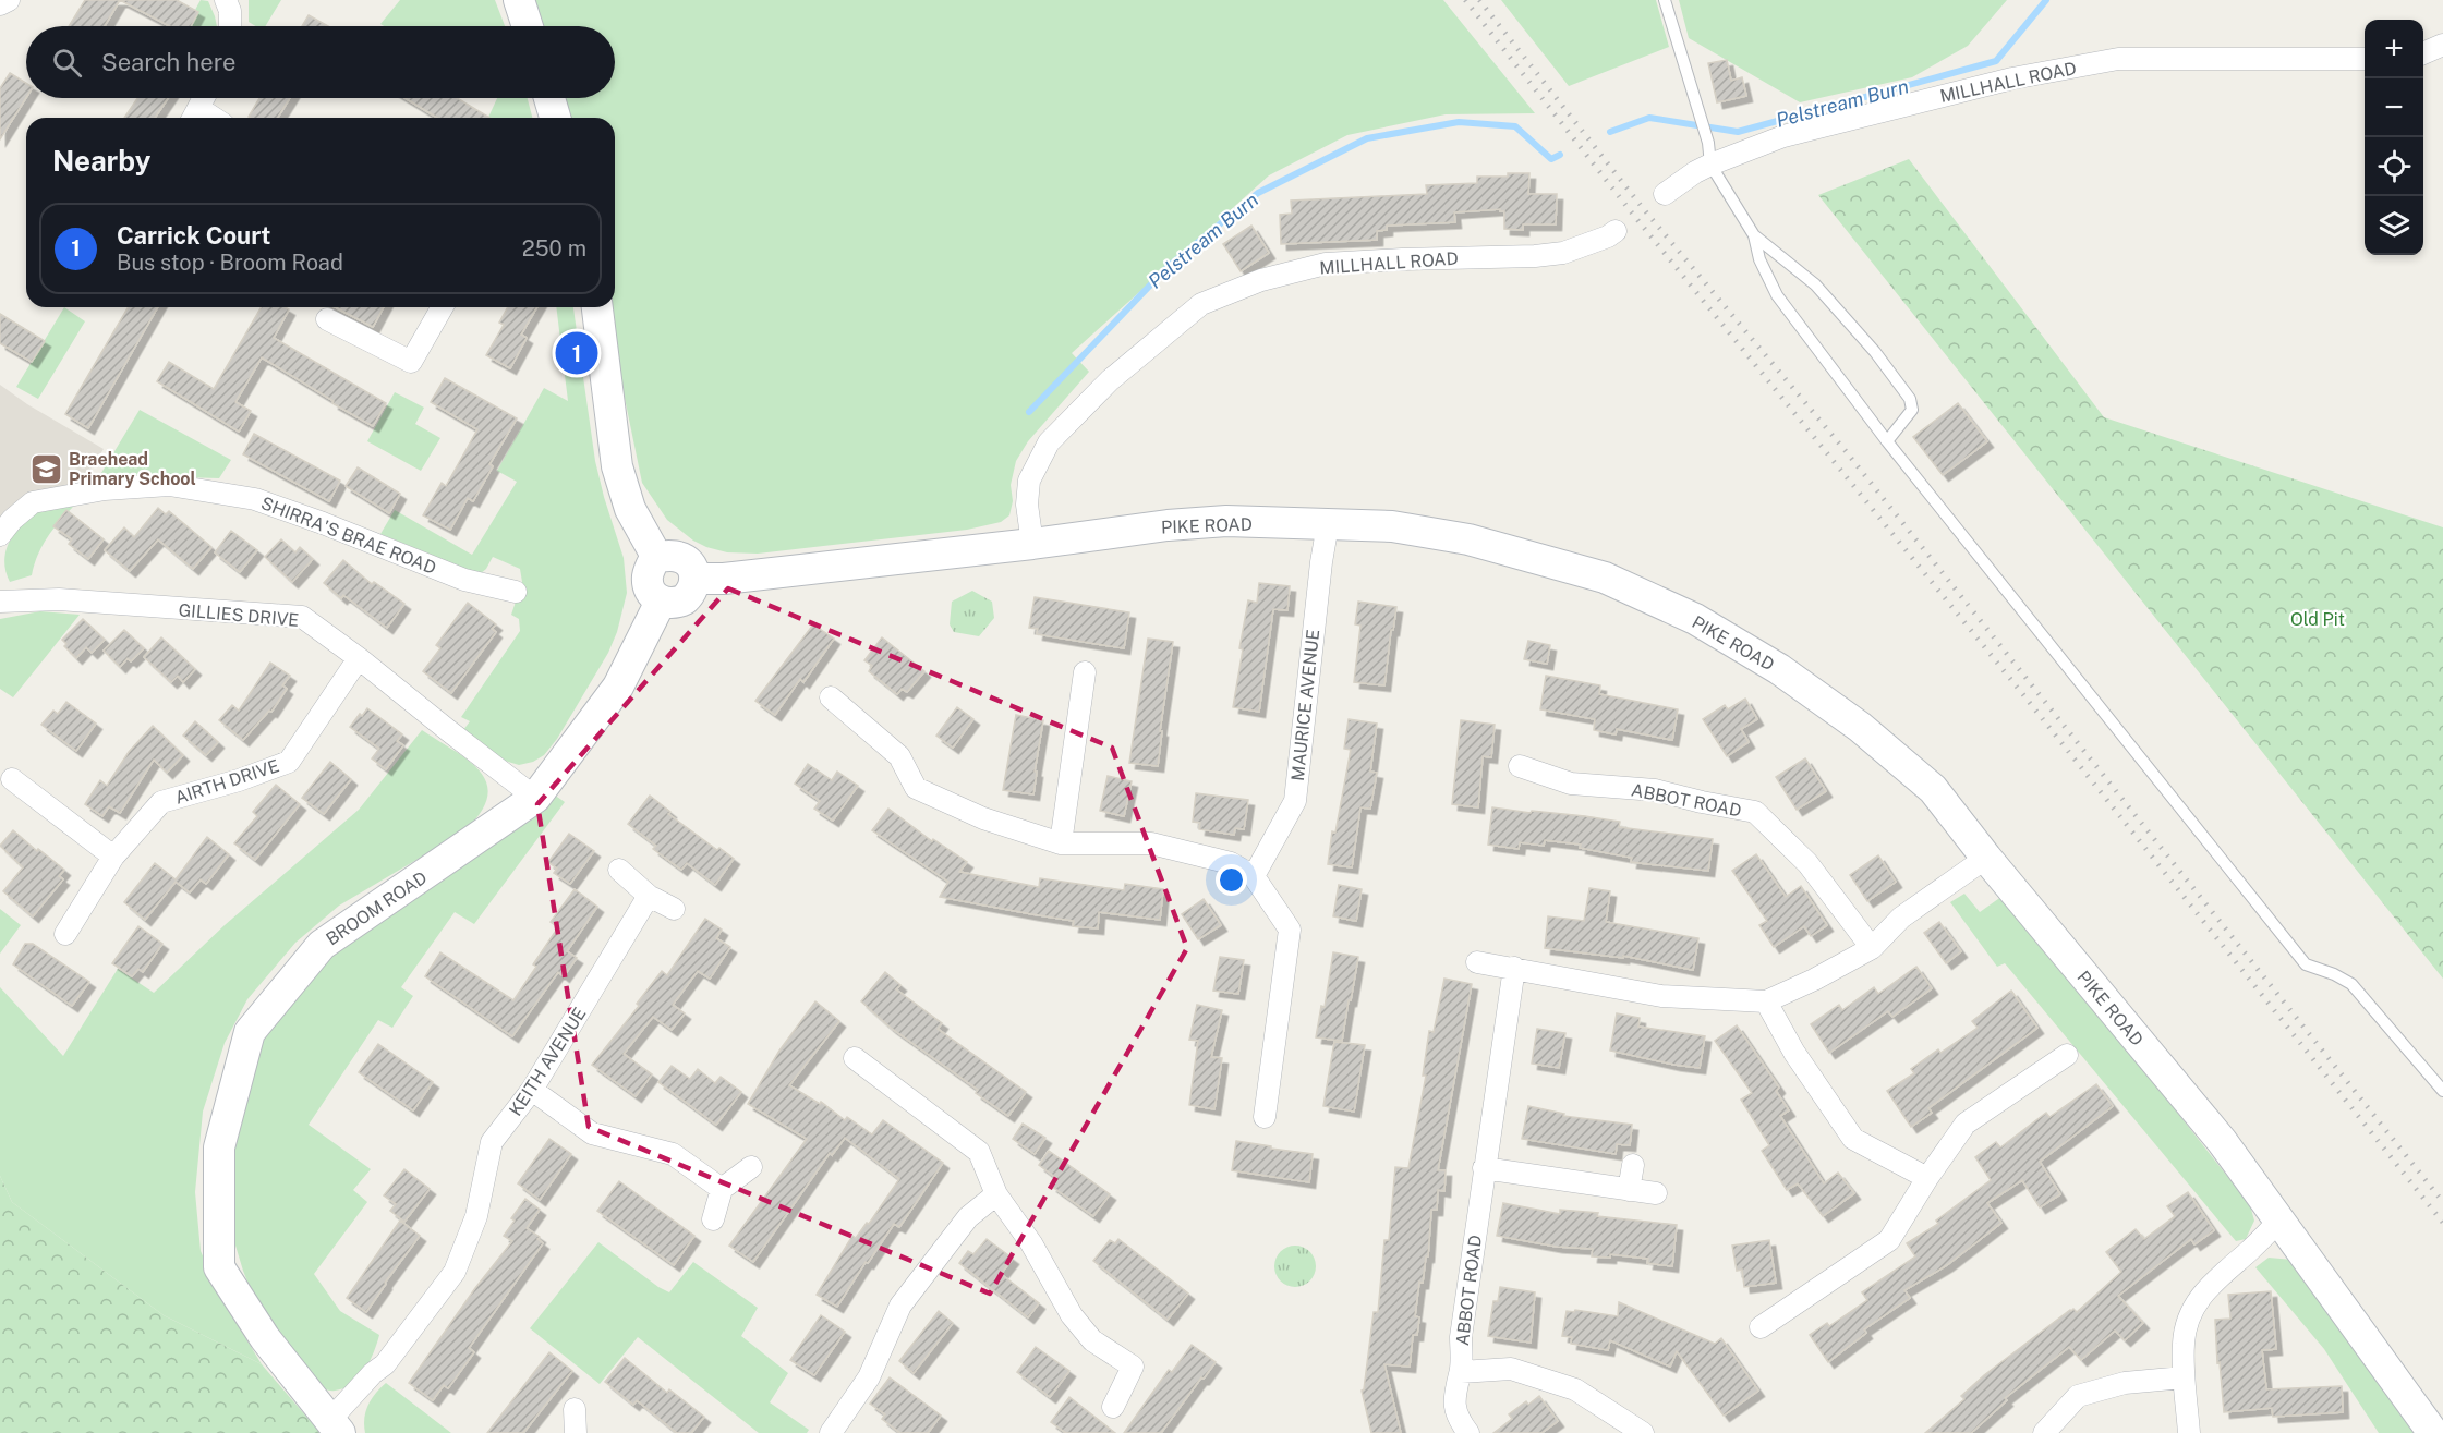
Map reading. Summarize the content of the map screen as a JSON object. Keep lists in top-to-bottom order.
{
  "streets": {
    "street": [
      "MILLHALL ROAD",
      "PIKE ROAD",
      "SHIRRA'S BRAE ROAD",
      "GILLIES DRIVE",
      "MAURICE AVENUE",
      "AIRTH DRIVE",
      "ABBOT ROAD",
      "BROOM ROAD",
      "KEITH AVENUE"
    ]
  },
  "crossings": [
    ["MILLHALL ROAD", "PIKE ROAD"],
    ["PIKE ROAD", "MAURICE AVENUE"],
    ["PIKE ROAD", "BROOM ROAD"],
    ["GILLIES DRIVE", "AIRTH DRIVE"],
    ["GILLIES DRIVE", "BROOM ROAD"],
    ["BROOM ROAD", "KEITH AVENUE"]
  ],
  "water": ["Pelstream Burn"],
  "parks": ["Old Pit"],
  "places": {
    "school or university": ["Braehead Primary School"]
  },
  "page": {
    "map_buttons": ["+", "−"],
    "search": "Search here",
    "heading": "Nearby",
    "list": [
      {
        "mark": "1",
        "name": "Carrick Court",
        "note": "Bus stop · Broom Road",
        "value": "250 m"
      }
    ],
    "pins": "1"
  }
}
